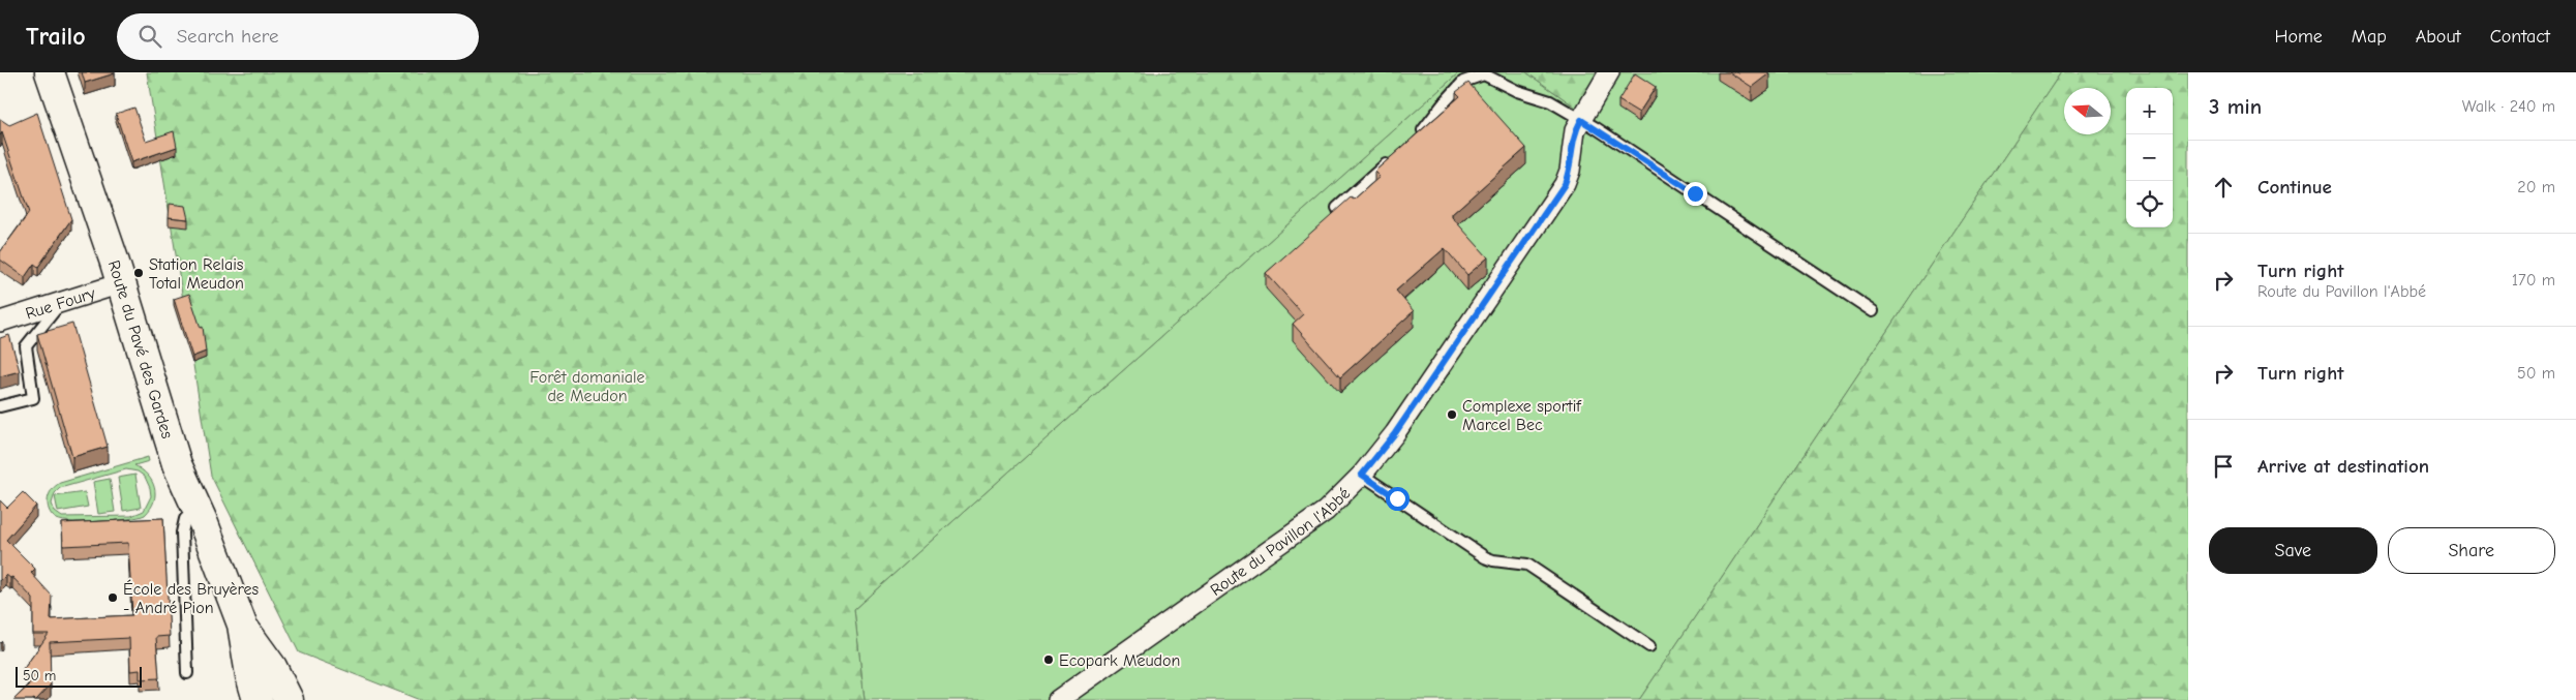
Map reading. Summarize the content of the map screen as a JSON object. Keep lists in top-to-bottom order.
{
  "streets": {
    "main road": ["Route du Pavé des Gardes"],
    "street": ["Rue Foury", "Route du Pavillon l'Abbé"]
  },
  "crossings": [
    ["Rue Foury", "Route du Pavé des Gardes"]
  ],
  "parks": ["Forêt domaniale de Meudon"],
  "places": [
    "Station Relais Total Meudon",
    "Complexe sportif Marcel Bec",
    "École des Bruyères - André Pion",
    "Ecopark Meudon"
  ],
  "scale_bar": "50 m",
  "north": "left",
  "page": {
    "header": "Trailo",
    "search": "Search here",
    "nav": [
      "Home",
      "Map",
      "About",
      "Contact"
    ],
    "heading": ["3 min", "Walk · 240 m"],
    "map_buttons": ["+", "−"],
    "list": [
      ["Continue", "20 m"],
      ["Turn right", "Route du Pavillon l'Abbé", "170 m"],
      ["Turn right", "50 m"],
      "Arrive at destination"
    ],
    "buttons": ["Save", "Share"],
    "scale": "50 m"
  }
}
